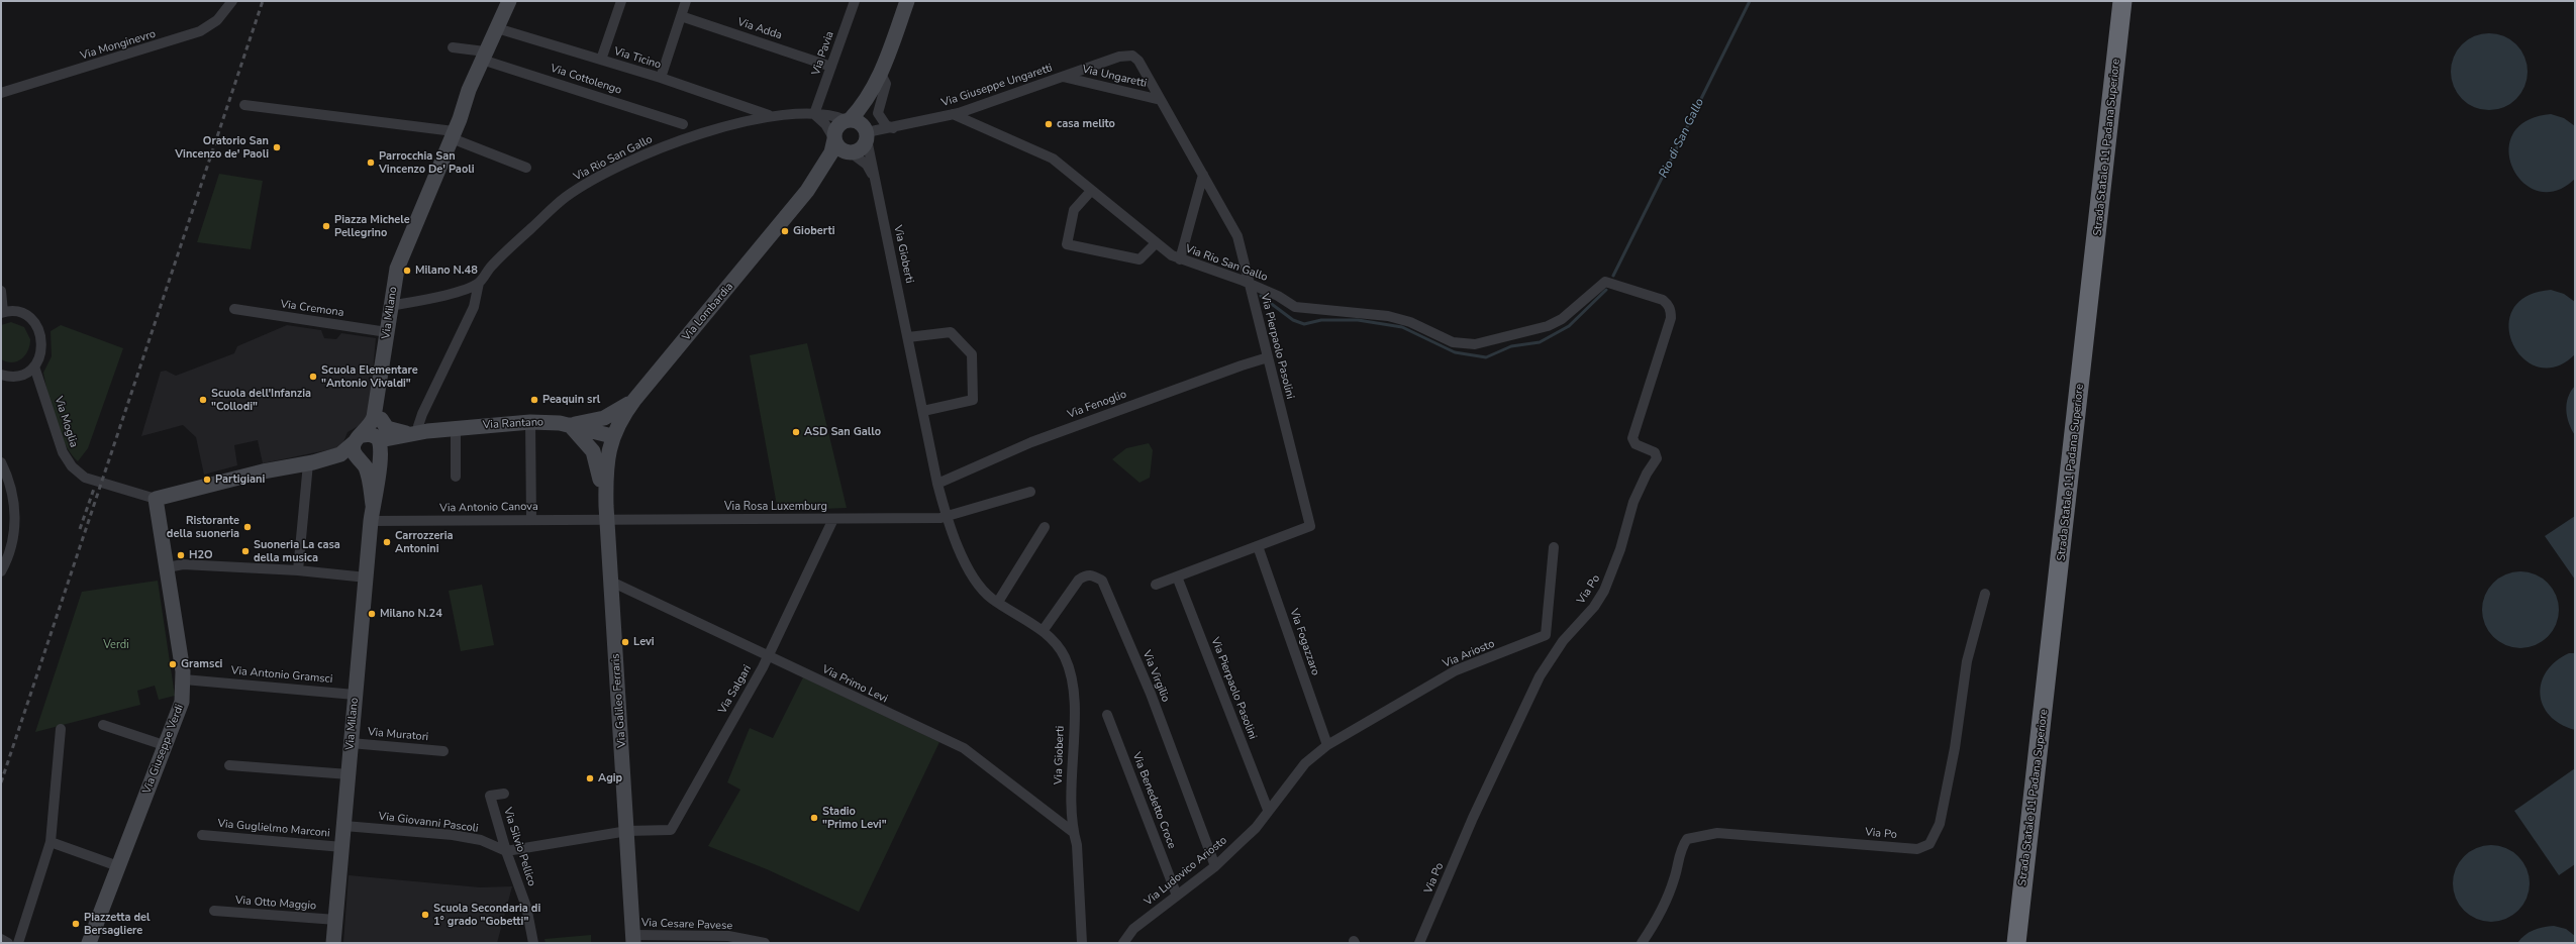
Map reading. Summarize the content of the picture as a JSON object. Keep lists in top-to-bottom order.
{
  "streets": {
    "highway": ["Strada Statale 11 Padana Superiore"],
    "street": [
      "Via Adda",
      "Via Monginevro",
      "Via Pavia",
      "Via Ticino",
      "Via Ungaretti",
      "Via Cottolengo",
      "Via Giuseppe Ungaretti",
      "Via Rio San Gallo",
      "Via Gioberti",
      "Via Cremona",
      "Via Lombardia",
      "Via Milano",
      "Via Pierpaolo Pasolini",
      "Via Fenoglio",
      "Via Moglia",
      "Via Rantano",
      "Via Rosa Luxemburg",
      "Via Antonio Canova",
      "Via Po",
      "Via Fogazzaro",
      "Via Ariosto",
      "Via Antonio Gramsci",
      "Via Virgilio",
      "Via Primo Levi",
      "Via Salgari",
      "Via Galileo Ferraris",
      "Via Muratori",
      "Via Giuseppe Verdi",
      "Via Benedetto Croce",
      "Via Giovanni Pascoli",
      "Via Guglielmo Marconi",
      "Via Silvio Pellico",
      "Via Ludovico Ariosto",
      "Via Otto Maggio",
      "Via Cesare Pavese"
    ]
  },
  "crossings": [
    ["Via Adda", "Via Pavia"],
    ["Via Pavia", "Via Rio San Gallo"],
    ["Via Ticino", "Via Rio San Gallo"],
    ["Via Ticino", "Via Milano"],
    ["Via Ungaretti", "Via Giuseppe Ungaretti"],
    ["Via Ungaretti", "Via Pierpaolo Pasolini"],
    ["Via Cottolengo", "Via Milano"],
    ["Via Giuseppe Ungaretti", "Via Rio San Gallo"],
    ["Via Giuseppe Ungaretti", "Via Gioberti"],
    ["Via Giuseppe Ungaretti", "Via Lombardia"],
    ["Via Giuseppe Ungaretti", "Via Pierpaolo Pasolini"],
    ["Via Rio San Gallo", "Via Gioberti"],
    ["Via Rio San Gallo", "Via Lombardia"],
    ["Via Rio San Gallo", "Via Pierpaolo Pasolini"],
    ["Via Rio San Gallo", "Via Rantano"],
    ["Via Rio San Gallo", "Via Po"],
    ["Via Gioberti", "Via Lombardia"],
    ["Via Gioberti", "Via Fenoglio"],
    ["Via Gioberti", "Via Rosa Luxemburg"],
    ["Via Gioberti", "Via Virgilio"],
    ["Via Gioberti", "Via Primo Levi"],
    ["Via Cremona", "Via Milano"],
    ["Via Lombardia", "Via Rantano"],
    ["Via Lombardia", "Via Galileo Ferraris"],
    ["Via Milano", "Via Rantano"],
    ["Via Milano", "Via Antonio Canova"],
    ["Via Milano", "Via Antonio Gramsci"],
    ["Via Milano", "Via Muratori"],
    ["Via Milano", "Via Giovanni Pascoli"],
    ["Via Milano", "Via Guglielmo Marconi"],
    ["Via Milano", "Via Otto Maggio"],
    ["Via Pierpaolo Pasolini", "Via Fenoglio"],
    ["Via Pierpaolo Pasolini", "Via Fogazzaro"],
    ["Via Pierpaolo Pasolini", "Via Ludovico Ariosto"],
    ["Via Moglia", "Via Giuseppe Verdi"],
    ["Via Rantano", "Via Galileo Ferraris"],
    ["Via Rosa Luxemburg", "Via Antonio Canova"],
    ["Via Rosa Luxemburg", "Via Salgari"],
    ["Via Rosa Luxemburg", "Via Galileo Ferraris"],
    ["Via Antonio Canova", "Via Galileo Ferraris"],
    ["Via Fogazzaro", "Via Ariosto"],
    ["Via Fogazzaro", "Via Ludovico Ariosto"],
    ["Via Ariosto", "Via Ludovico Ariosto"],
    ["Via Antonio Gramsci", "Via Giuseppe Verdi"],
    ["Via Virgilio", "Via Ludovico Ariosto"],
    ["Via Primo Levi", "Via Salgari"],
    ["Via Primo Levi", "Via Galileo Ferraris"],
    ["Via Salgari", "Via Galileo Ferraris"],
    ["Via Galileo Ferraris", "Via Cesare Pavese"],
    ["Via Benedetto Croce", "Via Ludovico Ariosto"],
    ["Via Giovanni Pascoli", "Via Silvio Pellico"]
  ],
  "water": ["Rio di San Gallo"],
  "parks": ["Verdi"],
  "places": [
    "casa melito",
    "Oratorio San Vincenzo de' Paoli",
    "Parrocchia San Vincenzo De' Paoli",
    "Piazza Michele Pellegrino",
    "Gioberti",
    "Milano N.48",
    "Scuola Elementare \"Antonio Vivaldi\"",
    "Scuola dell'Infanzia \"Collodi\"",
    "Peaquin srl",
    "ASD San Gallo",
    "Partigiani",
    "Ristorante della suoneria",
    "Carrozzeria Antonini",
    "Suoneria La casa della musica",
    "H2O",
    "Milano N.24",
    "Levi",
    "Gramsci",
    "Agip",
    "Stadio \"Primo Levi\"",
    "Scuola Secondaria di 1° grado \"Gobetti\"",
    "Piazzetta del Bersagliere"
  ]
}
